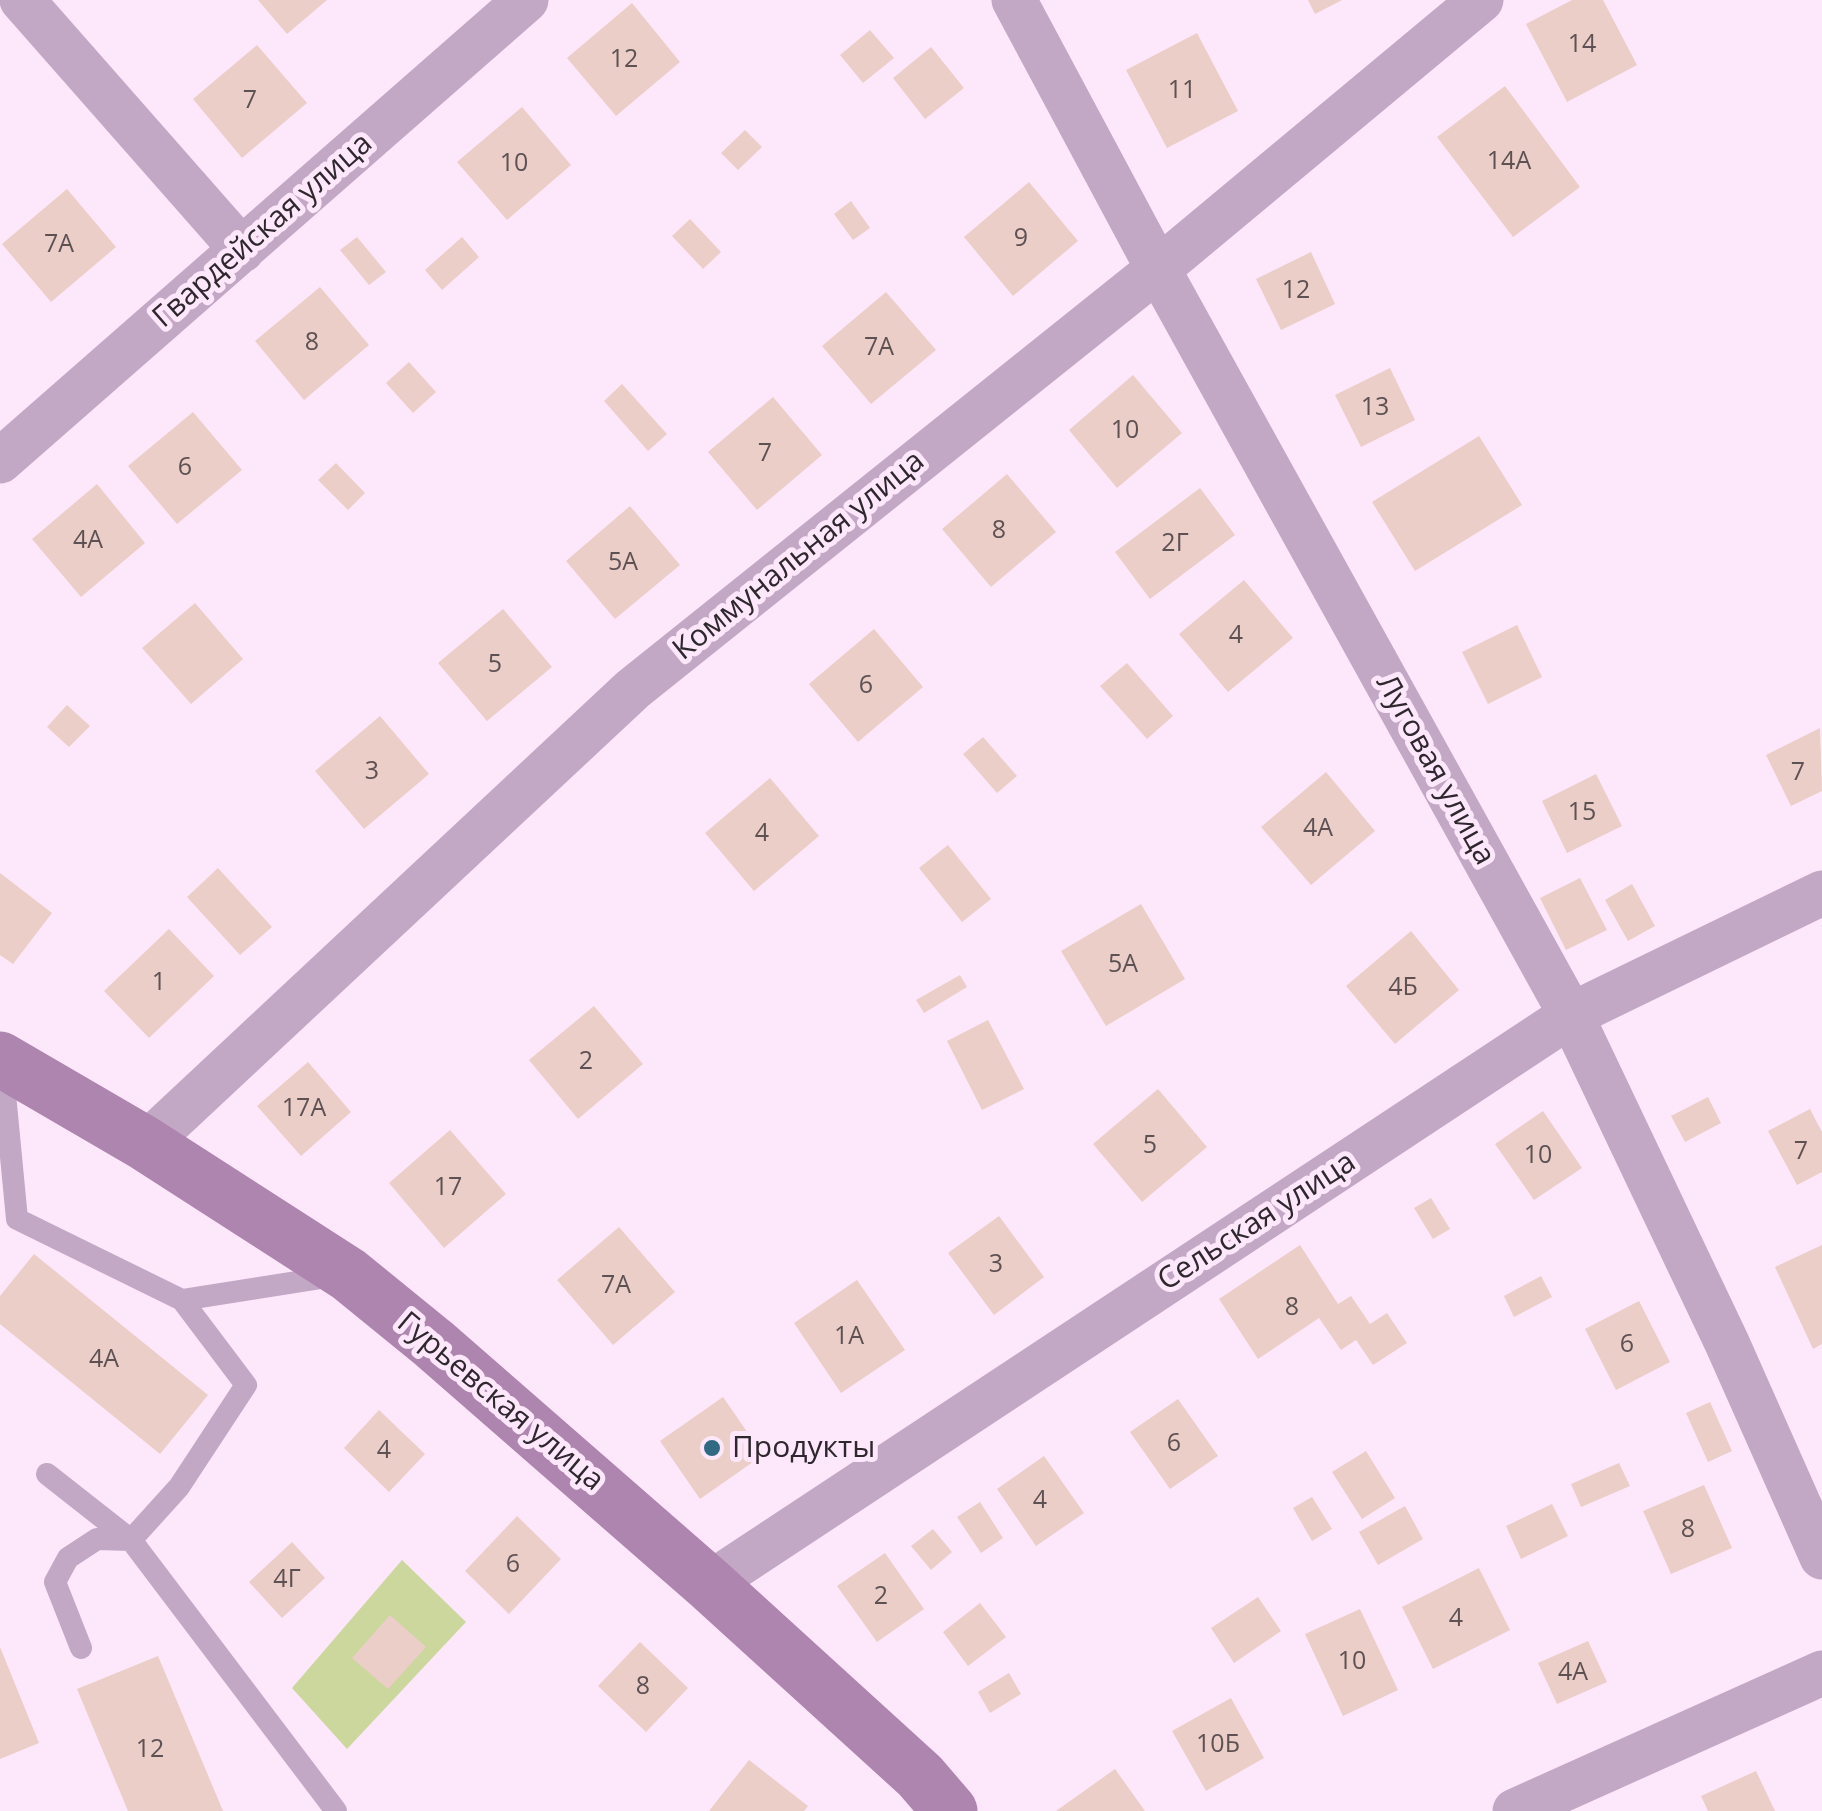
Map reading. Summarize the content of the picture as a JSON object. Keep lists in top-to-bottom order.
{
  "streets": {
    "street": [
      "Гвардейская улица",
      "Коммунальная улица",
      "Луговая улица",
      "Сельская улица",
      "Гурьевская улица"
    ]
  },
  "crossings": [
    ["Коммунальная улица", "Луговая улица"],
    ["Коммунальная улица", "Гурьевская улица"],
    ["Луговая улица", "Сельская улица"],
    ["Сельская улица", "Гурьевская улица"]
  ],
  "places": ["Продукты"],
  "house_numbers": [
    "14",
    "12",
    "11",
    "7",
    "14А",
    "10",
    "9",
    "7А",
    "12",
    "8",
    "7А",
    "13",
    "10",
    "7",
    "6",
    "8",
    "4А",
    "2Г",
    "5А",
    "4",
    "5",
    "6",
    "3",
    "7",
    "15",
    "4А",
    "4",
    "5А",
    "1",
    "4Б",
    "2",
    "17А",
    "5",
    "7",
    "10",
    "17",
    "3",
    "7А",
    "8",
    "1А",
    "6",
    "4А",
    "6",
    "4",
    "4",
    "8",
    "6",
    "4Г",
    "2",
    "4",
    "10",
    "4А",
    "8",
    "10Б",
    "12"
  ]
}
